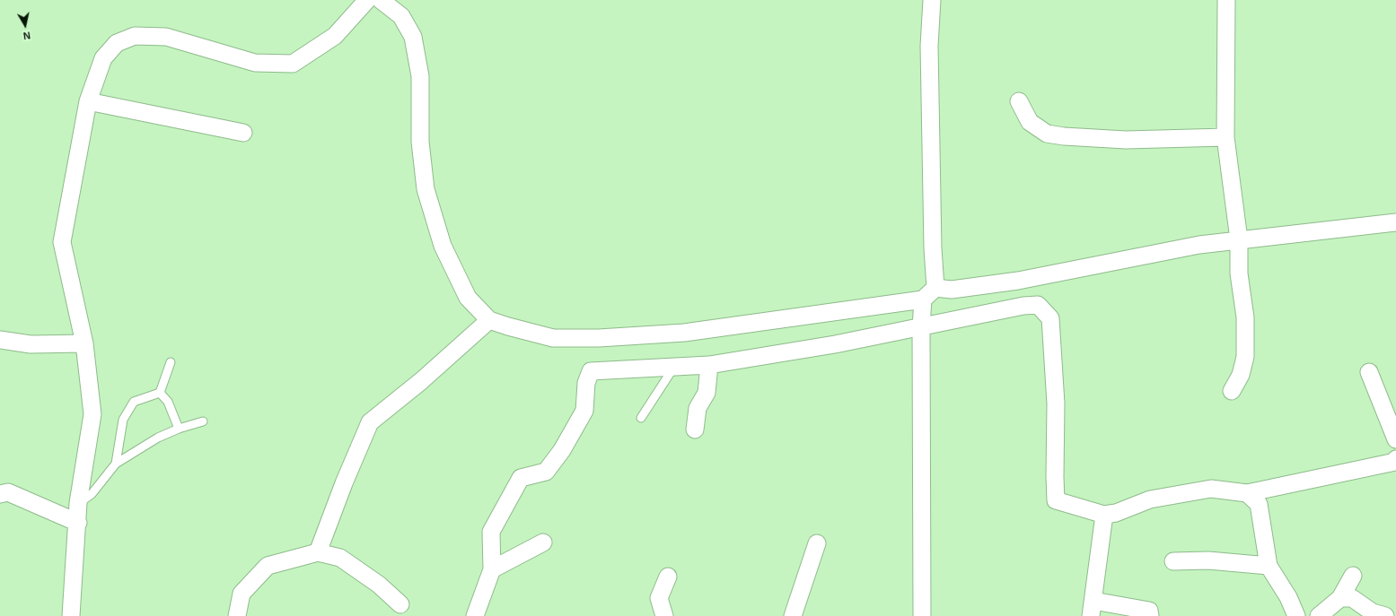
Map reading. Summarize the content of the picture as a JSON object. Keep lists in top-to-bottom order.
{
  "north": "bottom"
}
